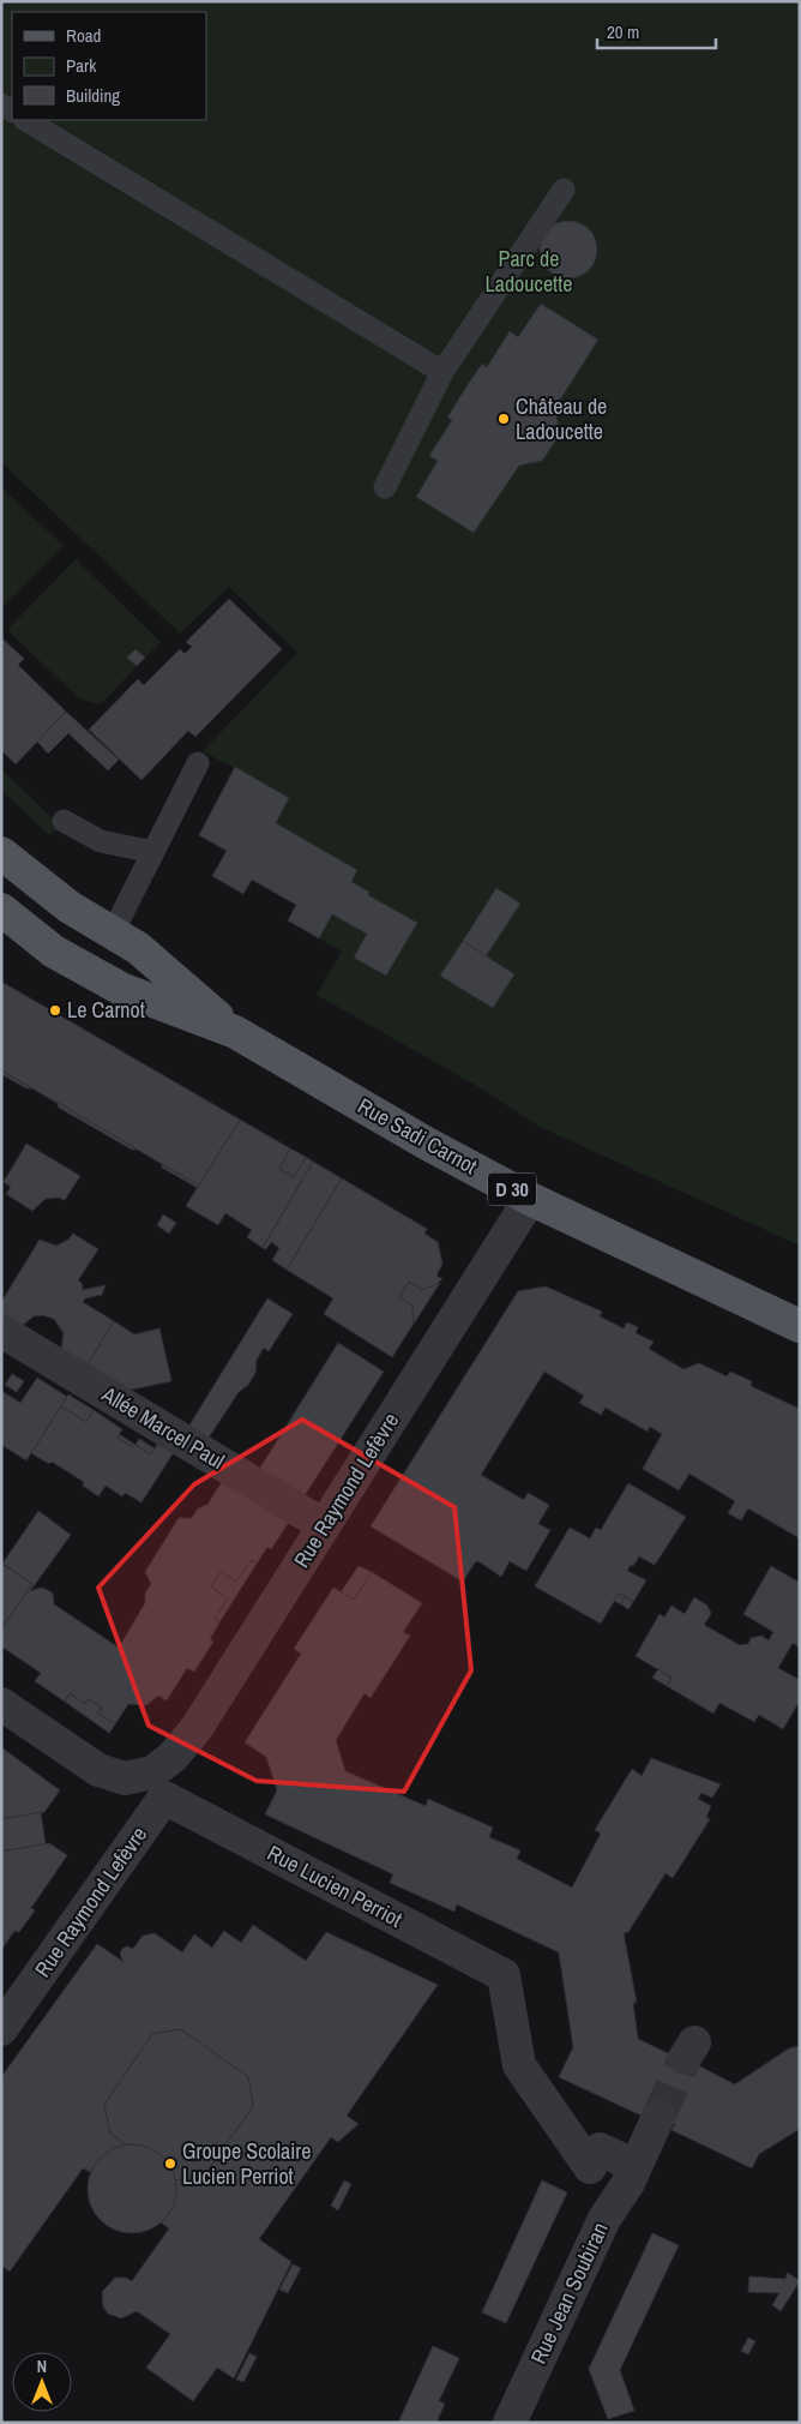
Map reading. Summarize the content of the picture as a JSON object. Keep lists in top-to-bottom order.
{
  "streets": {
    "main road": ["Rue Sadi Carnot", "D 30"],
    "street": [
      "Allée Marcel Paul",
      "Rue Raymond Lefèvre",
      "Rue Lucien Perriot",
      "Rue Jean Soubiran"
    ]
  },
  "crossings": [
    ["Rue Sadi Carnot", "Rue Raymond Lefèvre"],
    ["Allée Marcel Paul", "Rue Raymond Lefèvre"],
    ["Rue Raymond Lefèvre", "Rue Lucien Perriot"],
    ["Rue Lucien Perriot", "Rue Jean Soubiran"]
  ],
  "parks": ["Parc de Ladoucette"],
  "places": ["Château de Ladoucette", "Le Carnot", "Groupe Scolaire Lucien Perriot"],
  "legend": ["Road", "Park", "Building"],
  "scale_bar": "20 m",
  "north": "top"
}
